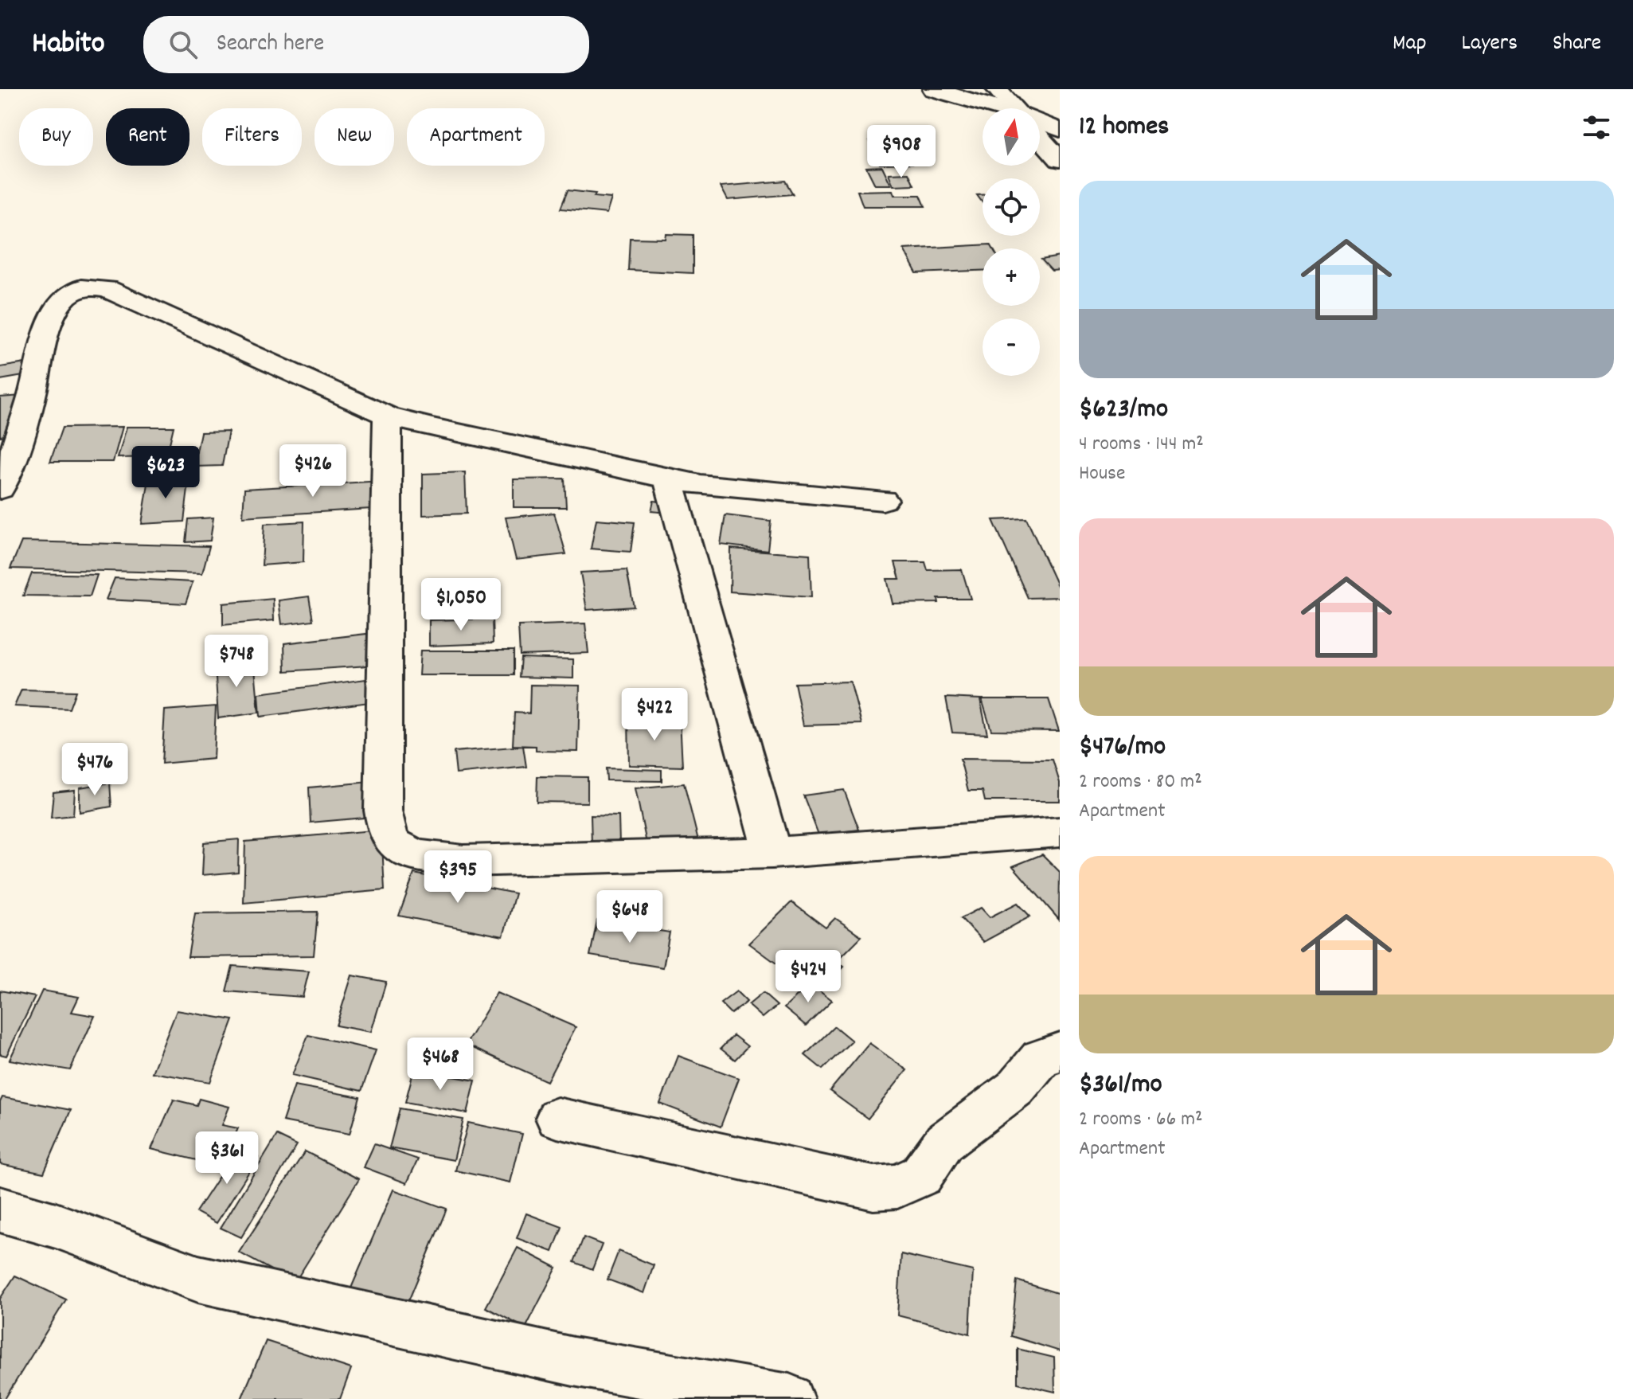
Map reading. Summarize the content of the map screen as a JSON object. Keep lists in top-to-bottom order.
{
  "north": "top",
  "page": {
    "header": "Habito",
    "search": "Search here",
    "nav": ["Map", "Layers", "Share"],
    "heading": "12 homes",
    "map_buttons": ["+", "−"],
    "chip": [
      "Buy",
      "Rent",
      "Filters",
      "New",
      "Apartment"
    ],
    "price": [
      "$908",
      "$426",
      "$623",
      "$1,050",
      "$748",
      "$422",
      "$476",
      "$395",
      "$648",
      "$424",
      "$468",
      "$361"
    ],
    "list": [
      {
        "name": "$623/mo",
        "note": "4 rooms · 144 m² · House"
      },
      {
        "name": "$476/mo",
        "note": "2 rooms · 80 m² · Apartment"
      },
      {
        "name": "$361/mo",
        "note": "2 rooms · 66 m² · Apartment"
      }
    ]
  }
}
